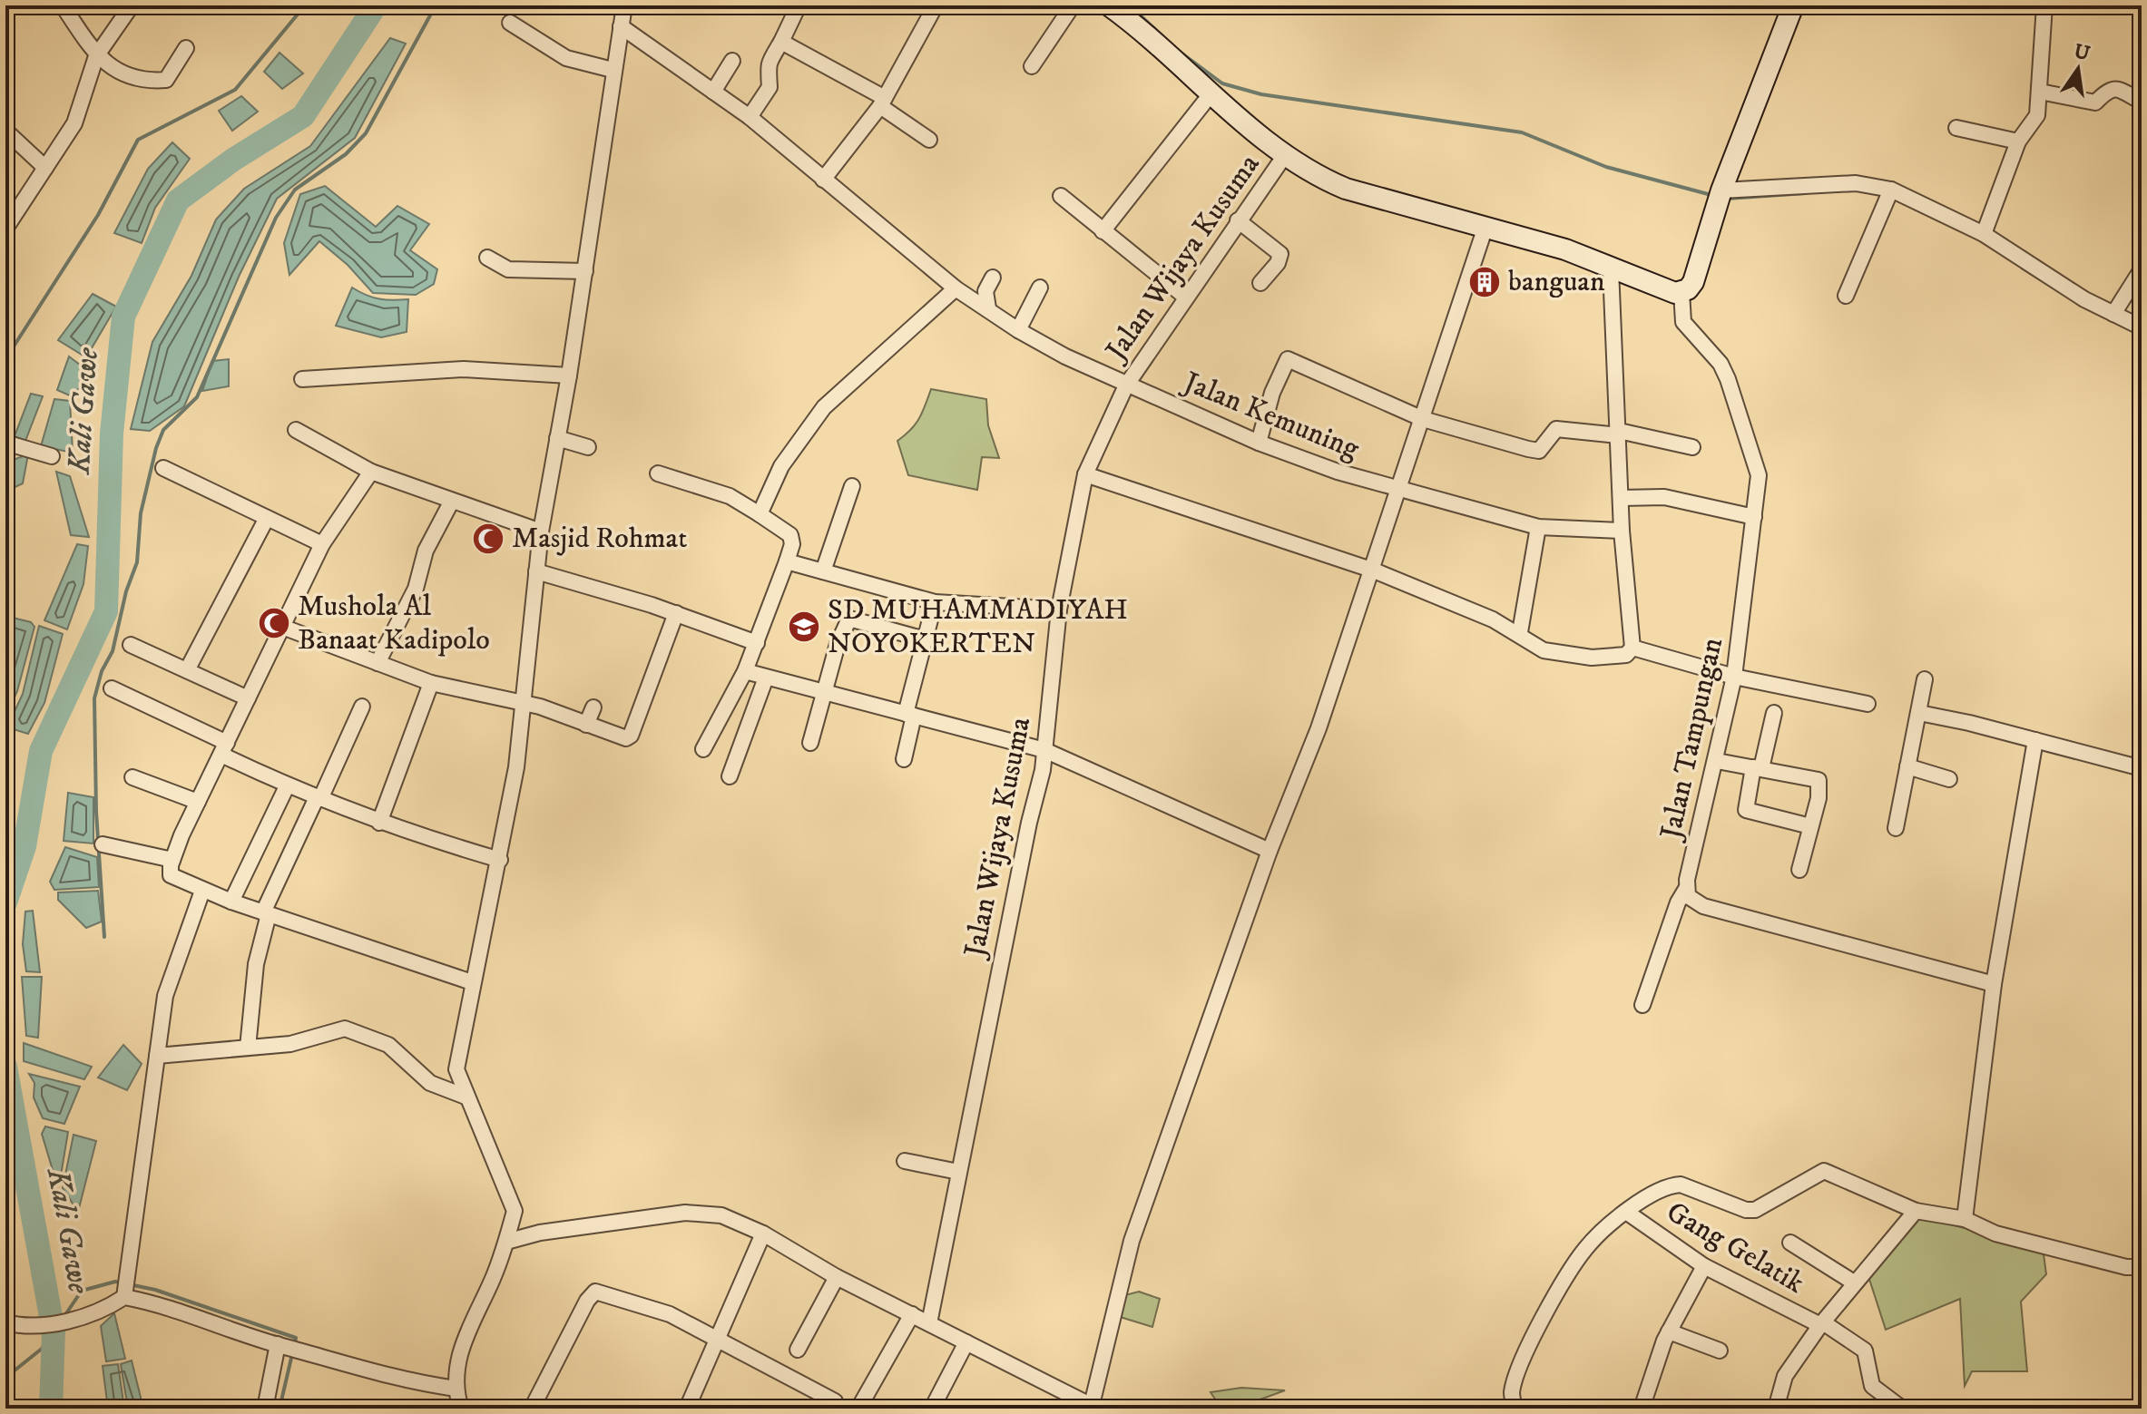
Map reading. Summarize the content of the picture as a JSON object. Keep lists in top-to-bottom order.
{
  "streets": {
    "street": [
      "Jalan Wijaya Kusuma",
      "Jalan Kemuning",
      "Jalan Tampungan",
      "Gang Gelatik"
    ]
  },
  "crossings": [
    ["Jalan Wijaya Kusuma", "Jalan Kemuning"]
  ],
  "water": ["Kali Gawe"],
  "places": {
    "building": ["banguan"],
    "mosque": ["Masjid Rohmat", "Mushola Al Banaat Kadipolo"],
    "school or university": ["SD MUHAMMADIYAH NOYOKERTEN"]
  },
  "north": "top"
}
